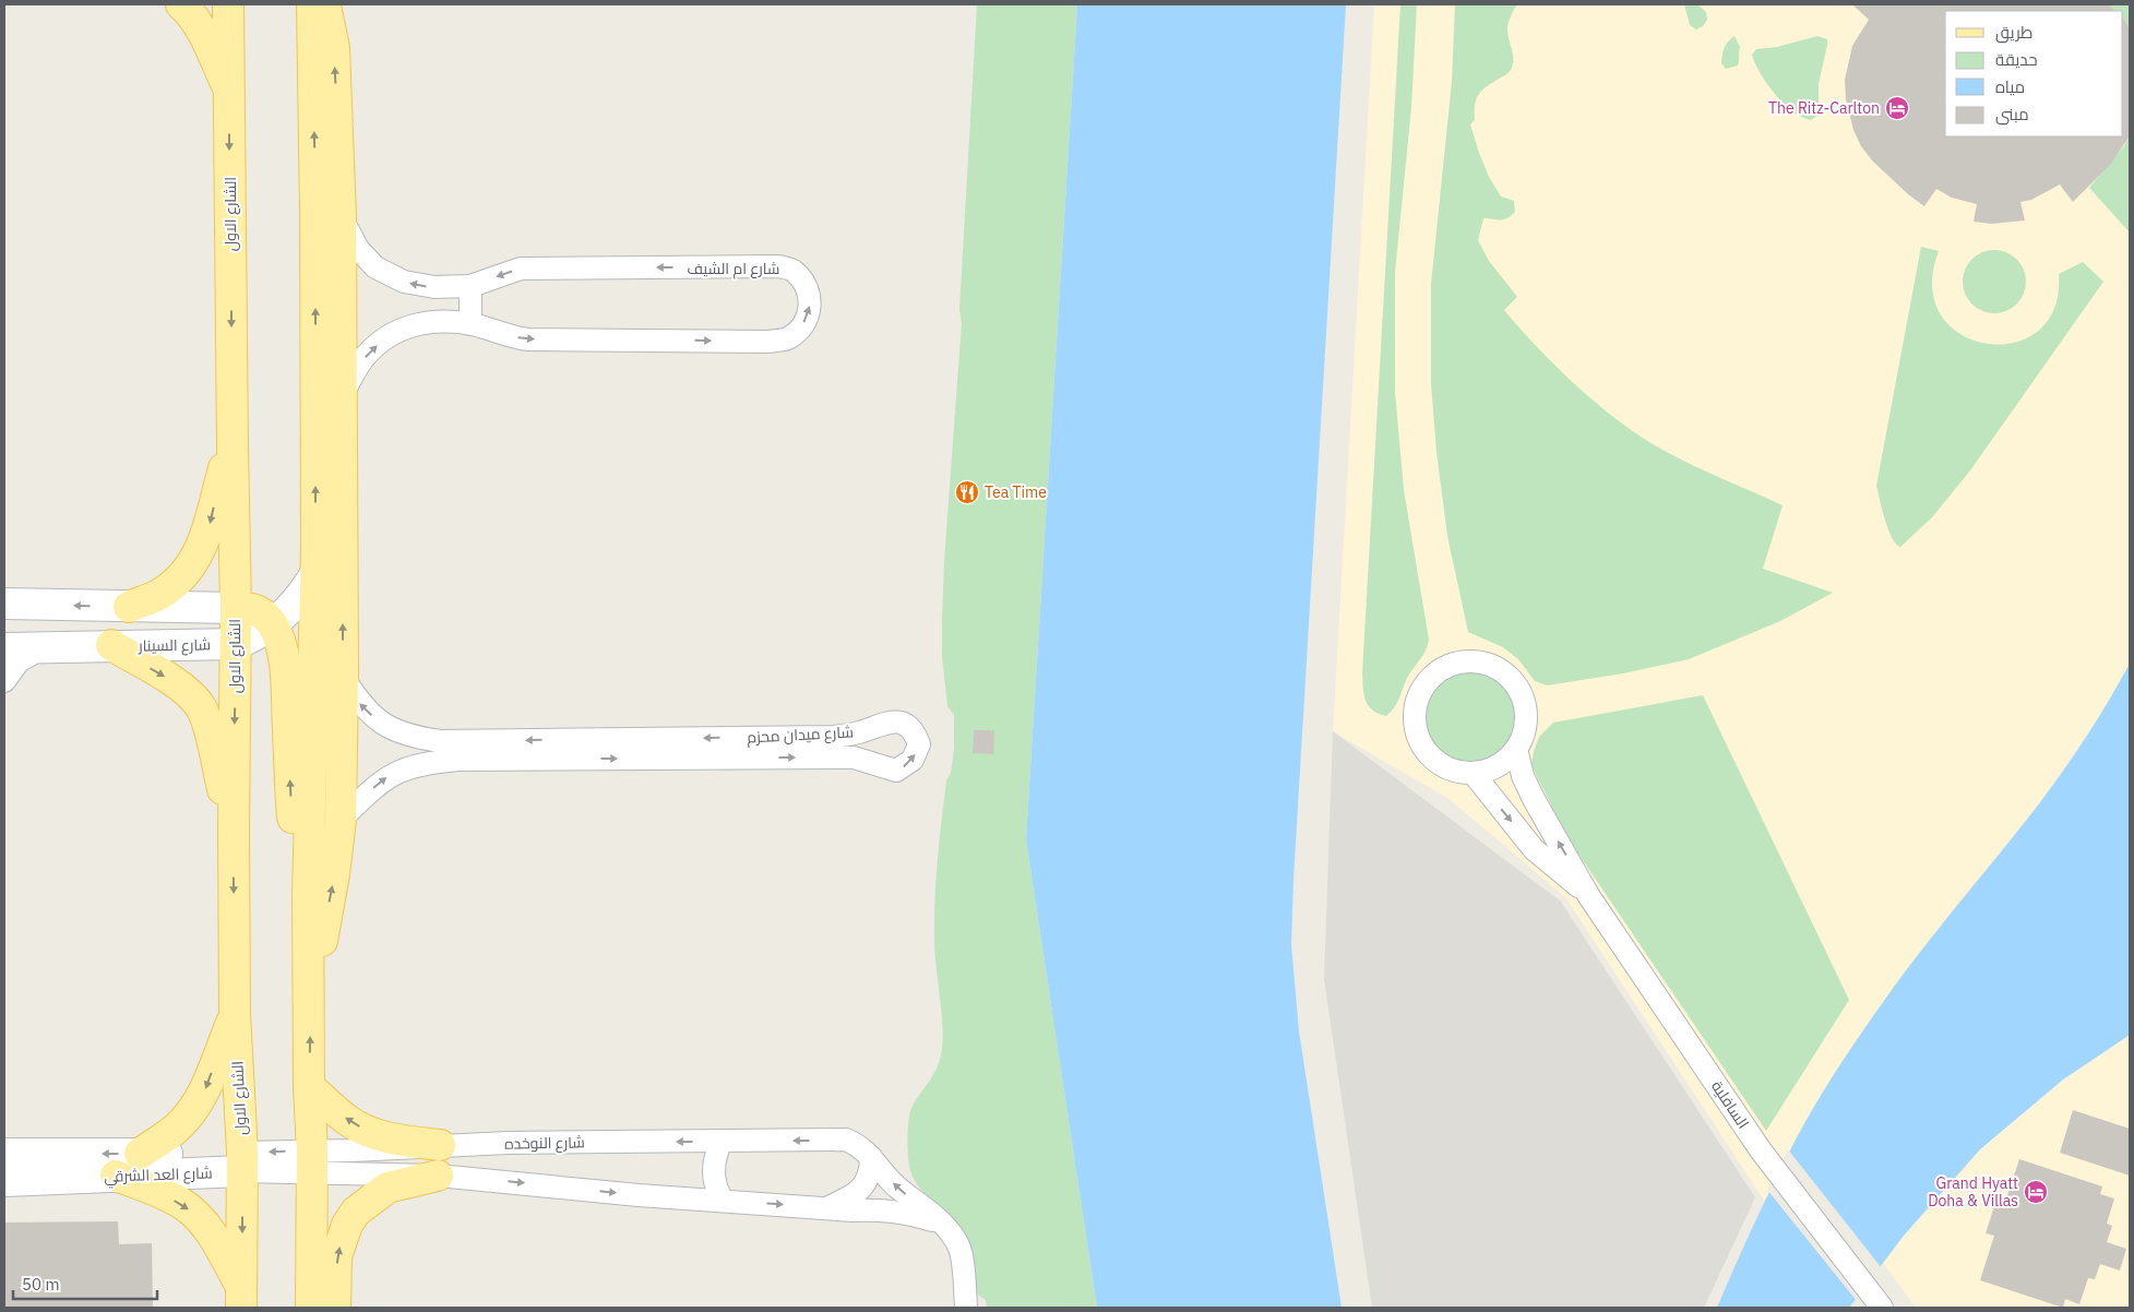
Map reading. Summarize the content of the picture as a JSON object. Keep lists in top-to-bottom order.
{
  "streets": {
    "main road": ["الشارع الاول"],
    "street": [
      "شارع ام الشيف",
      "شارع السينار",
      "شارع ميدان محزم",
      "السافلية",
      "شارع النوخده",
      "شارع العد الشرقي"
    ]
  },
  "crossings": [
    ["الشارع الاول", "شارع السينار"],
    ["الشارع الاول", "شارع العد الشرقي"],
    ["شارع النوخده", "شارع العد الشرقي"]
  ],
  "places": {
    "hotel": ["The Ritz-Carlton", "Grand Hyatt Doha & Villas"],
    "restaurant": ["Tea Time"]
  },
  "legend": [
    "طريق",
    "حديقة",
    "مياه",
    "مبنى"
  ],
  "scale_bar": "50 m"
}
